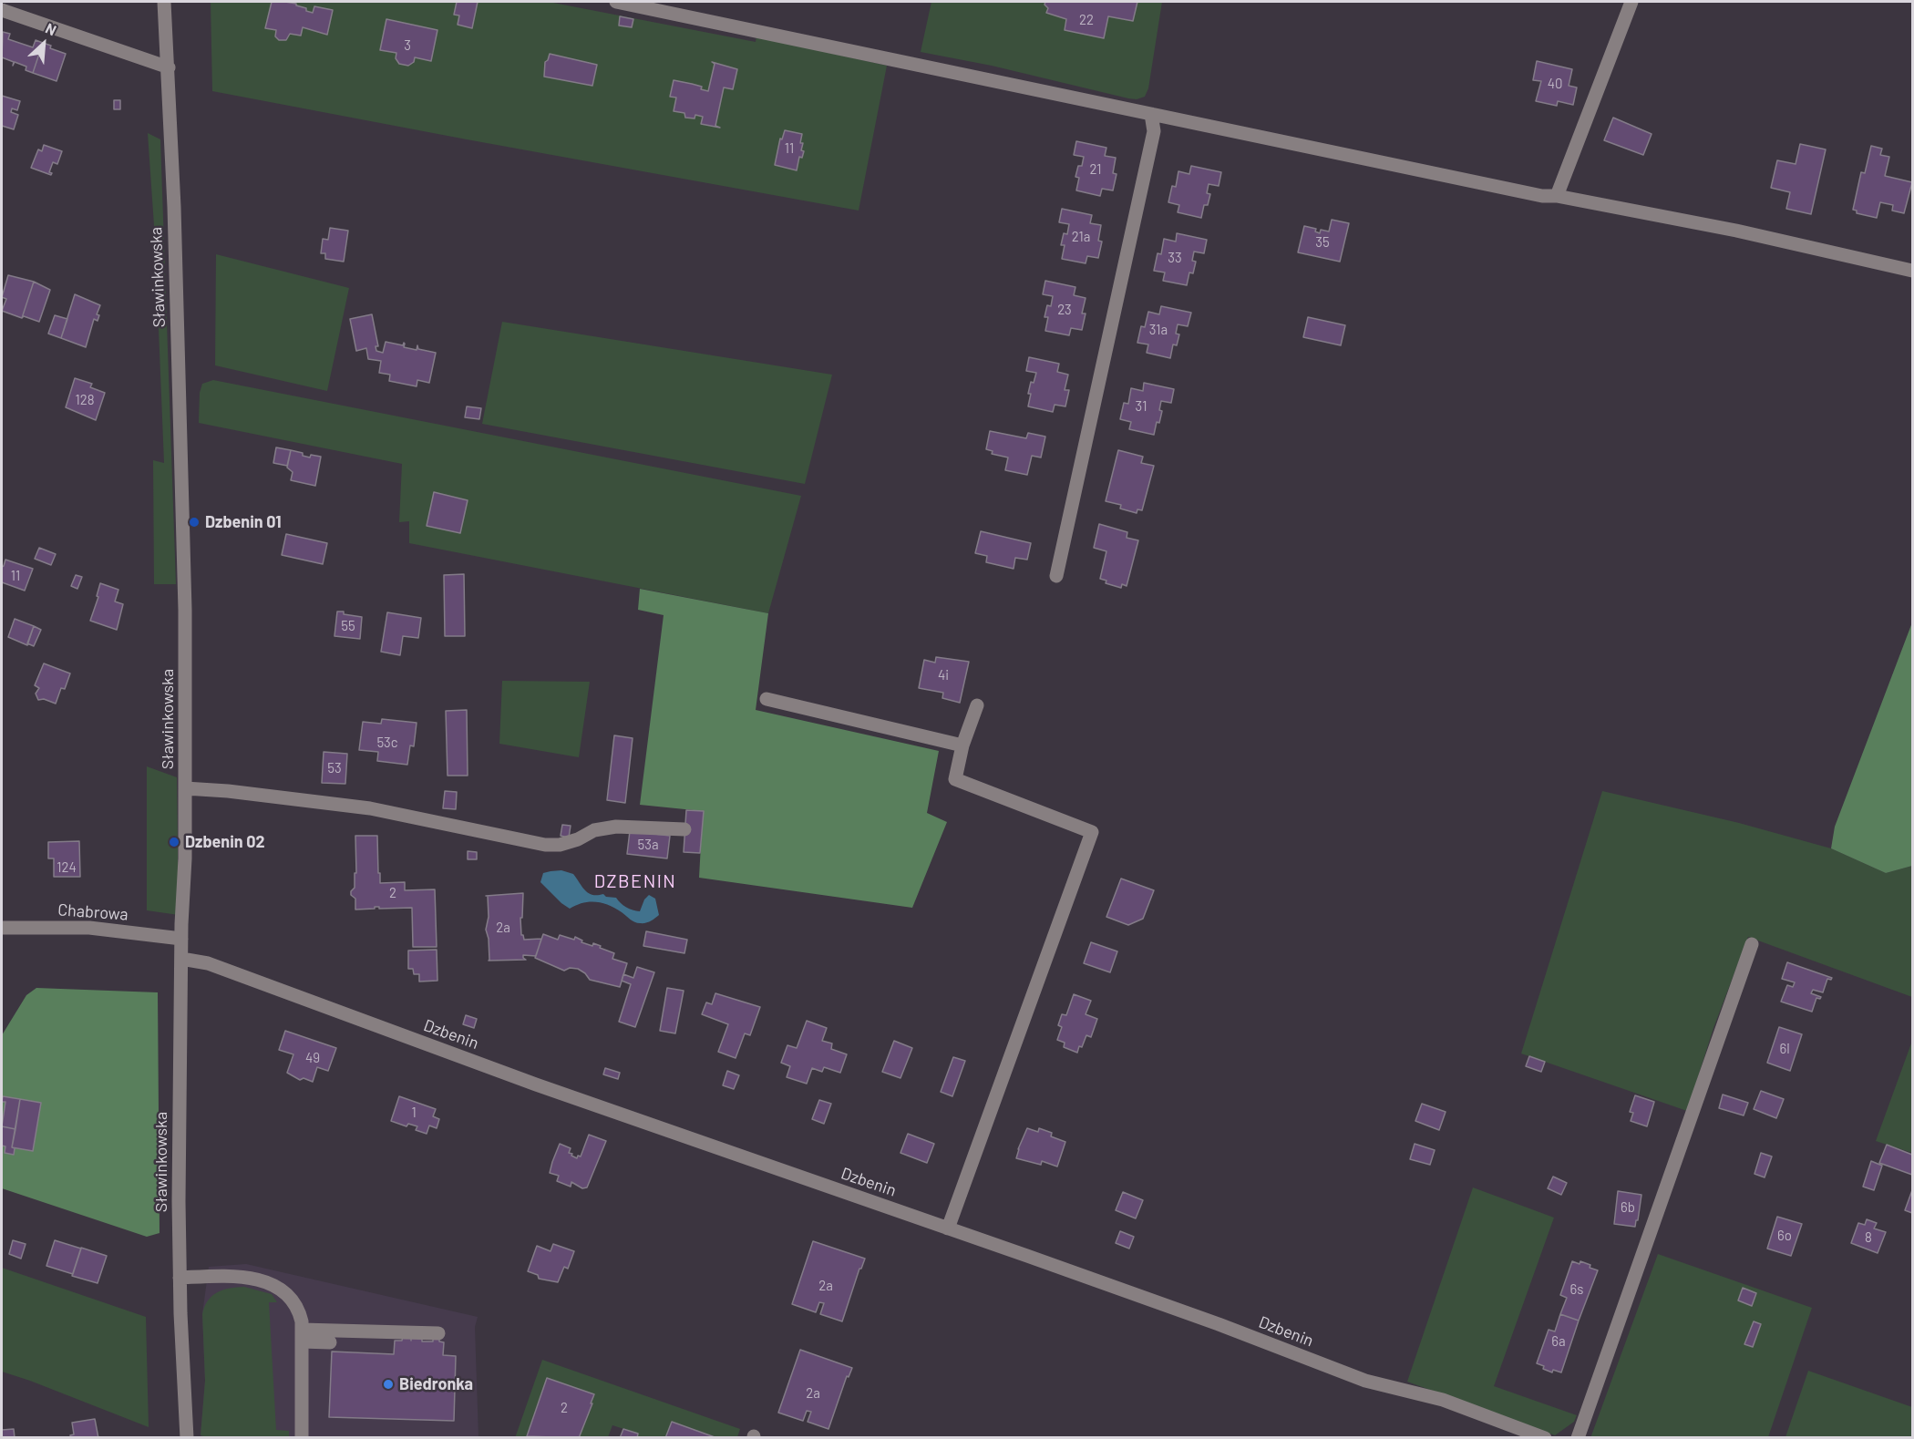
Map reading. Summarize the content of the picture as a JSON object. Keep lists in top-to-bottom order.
{
  "streets": {
    "street": ["Sławinkowska", "Chabrowa", "Dzbenin"]
  },
  "crossings": [
    ["Sławinkowska", "Chabrowa"],
    ["Sławinkowska", "Dzbenin"]
  ],
  "districts": ["DZBENIN"],
  "places": ["Dzbenin 01", "Dzbenin 02", "Biedronka"],
  "house_numbers": [
    "22",
    "3",
    "40",
    "11",
    "21",
    "21a",
    "35",
    "33",
    "23",
    "31a",
    "128",
    "31",
    "11",
    "55",
    "4i",
    "53c",
    "53",
    "53a",
    "124",
    "2",
    "2a",
    "6l",
    "49",
    "1",
    "6b",
    "6o",
    "8",
    "2a",
    "6s",
    "6a",
    "2a",
    "2"
  ],
  "north": "top right"
}
